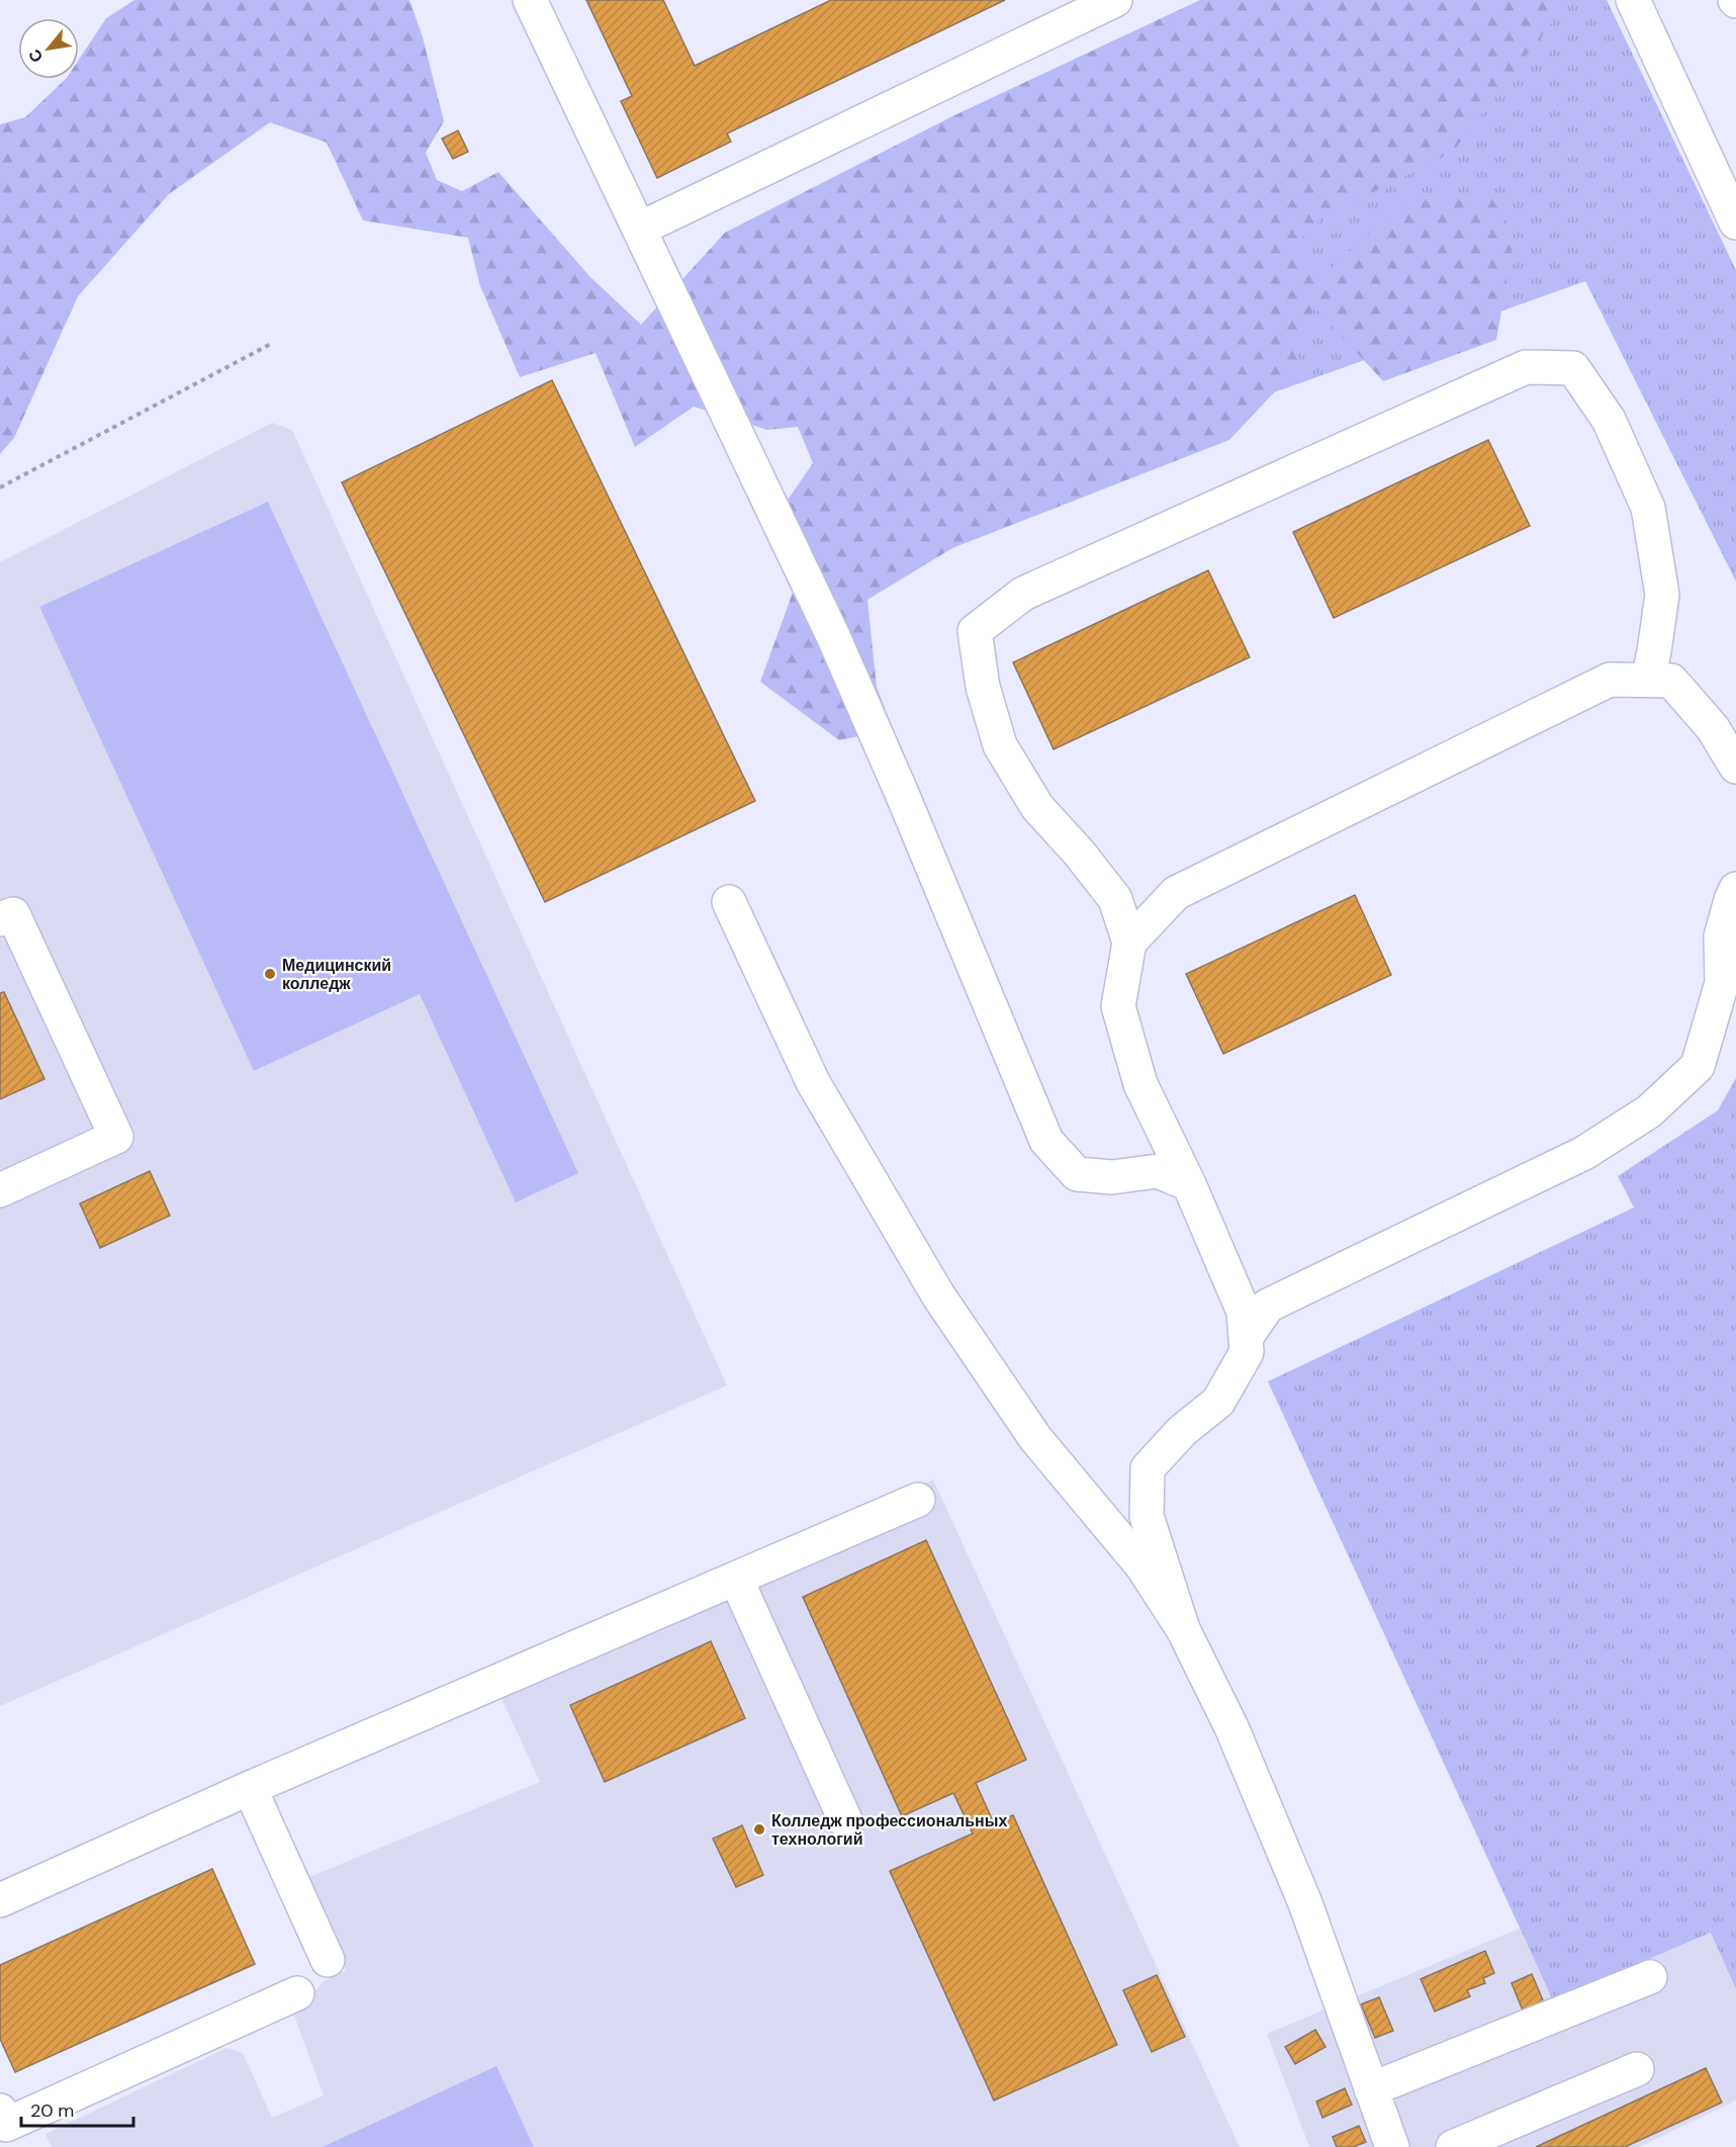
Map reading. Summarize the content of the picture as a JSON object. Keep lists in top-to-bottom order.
{
  "places": ["Медицинский колледж", "Колледж профессиональных технологий"],
  "scale_bar": "20 m",
  "north": "bottom left"
}
